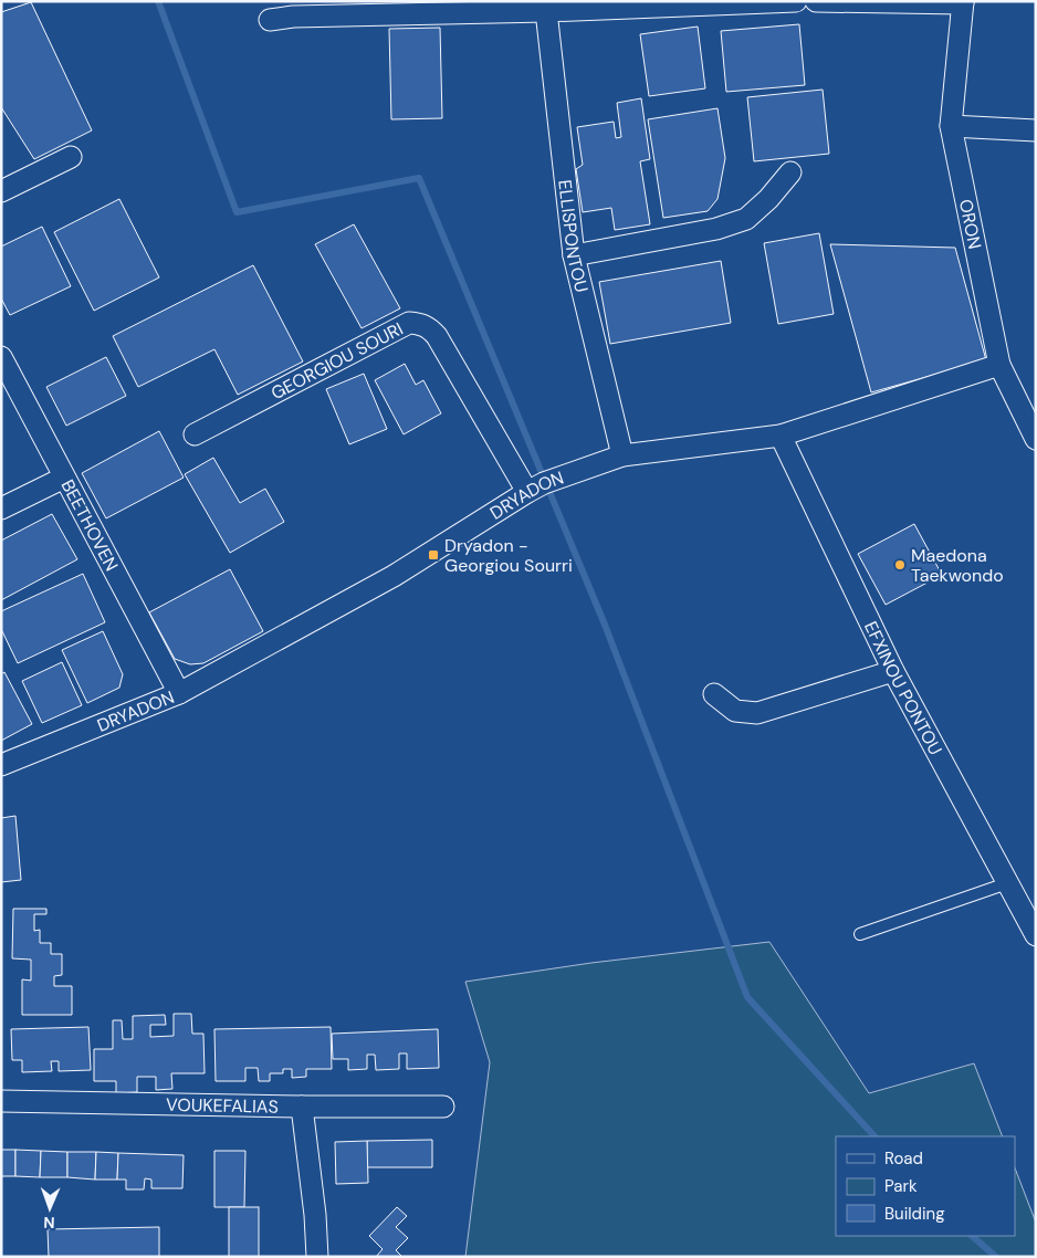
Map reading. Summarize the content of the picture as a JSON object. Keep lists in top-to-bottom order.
{
  "streets": {
    "street": [
      "ORON",
      "ELLISPONTOU",
      "GEORGIOU SOURI",
      "DRYADON",
      "BEETHOVEN",
      "EFXINOU PONTOU",
      "VOUKEFALIAS"
    ]
  },
  "crossings": [
    ["ORON", "DRYADON"],
    ["ELLISPONTOU", "DRYADON"],
    ["GEORGIOU SOURI", "DRYADON"],
    ["DRYADON", "BEETHOVEN"],
    ["DRYADON", "EFXINOU PONTOU"]
  ],
  "places": {
    "transit": ["Dryadon - Georgiou Sourri"],
    "other": ["Maedona Taekwondo"]
  },
  "legend": ["Road", "Park", "Building"],
  "north": "bottom"
}
